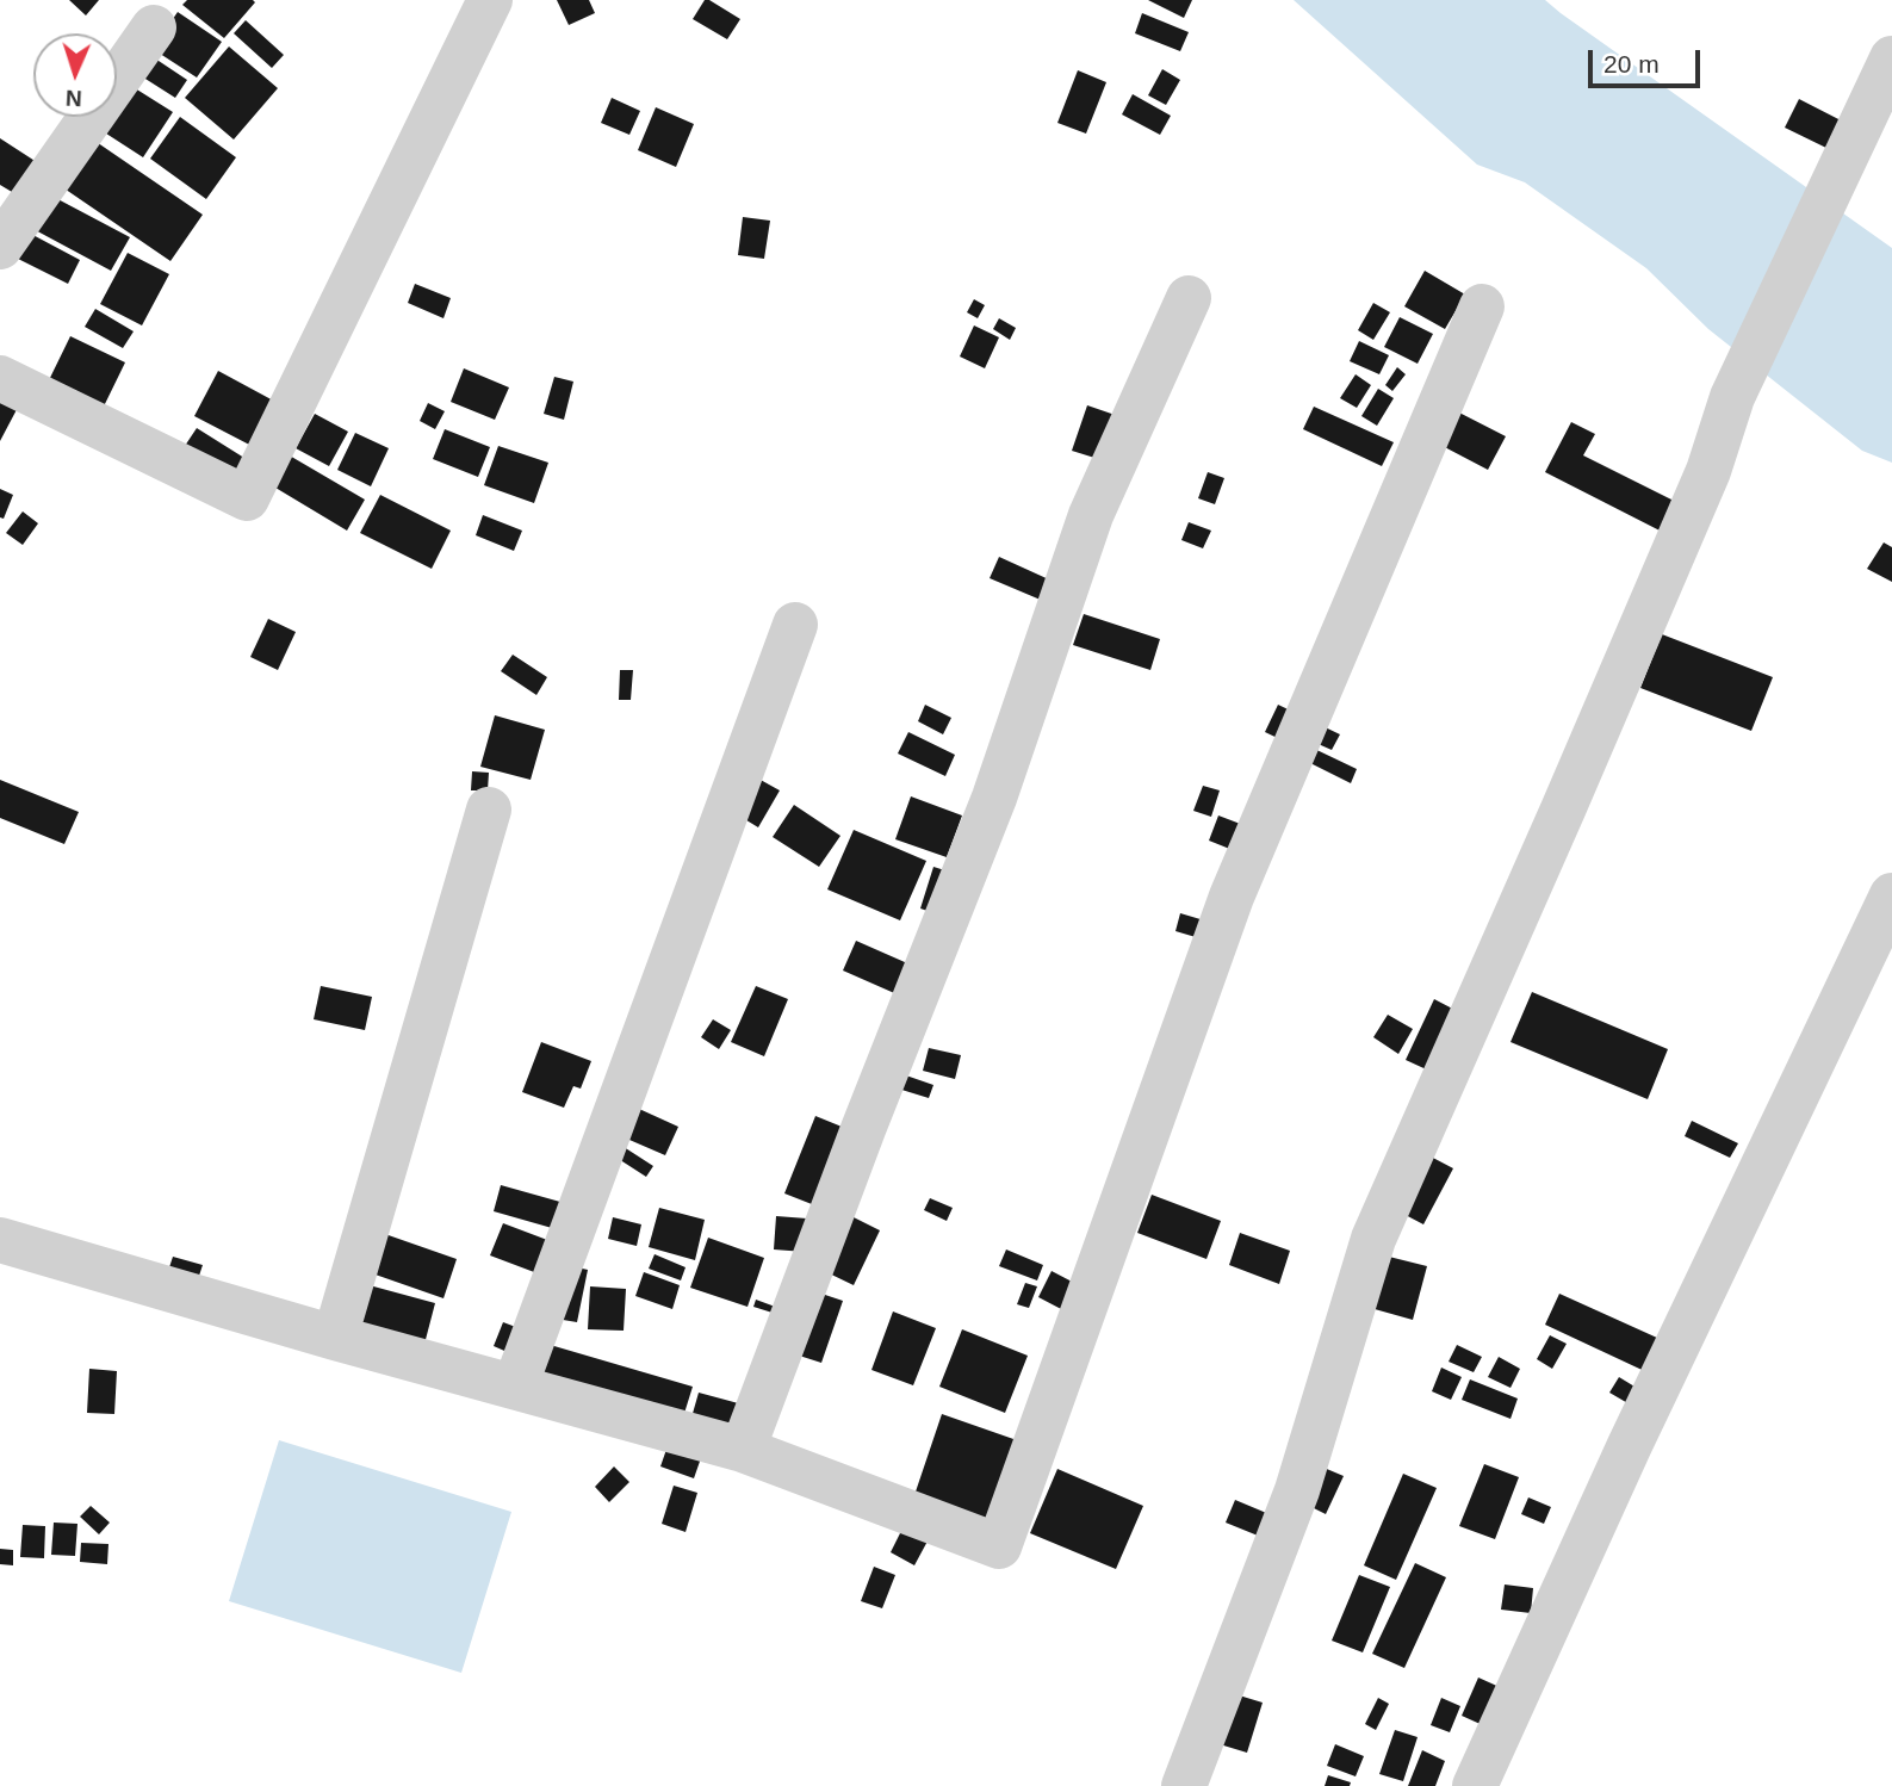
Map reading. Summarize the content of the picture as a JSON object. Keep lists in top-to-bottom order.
{
  "scale_bar": "20 m",
  "north": "bottom"
}
